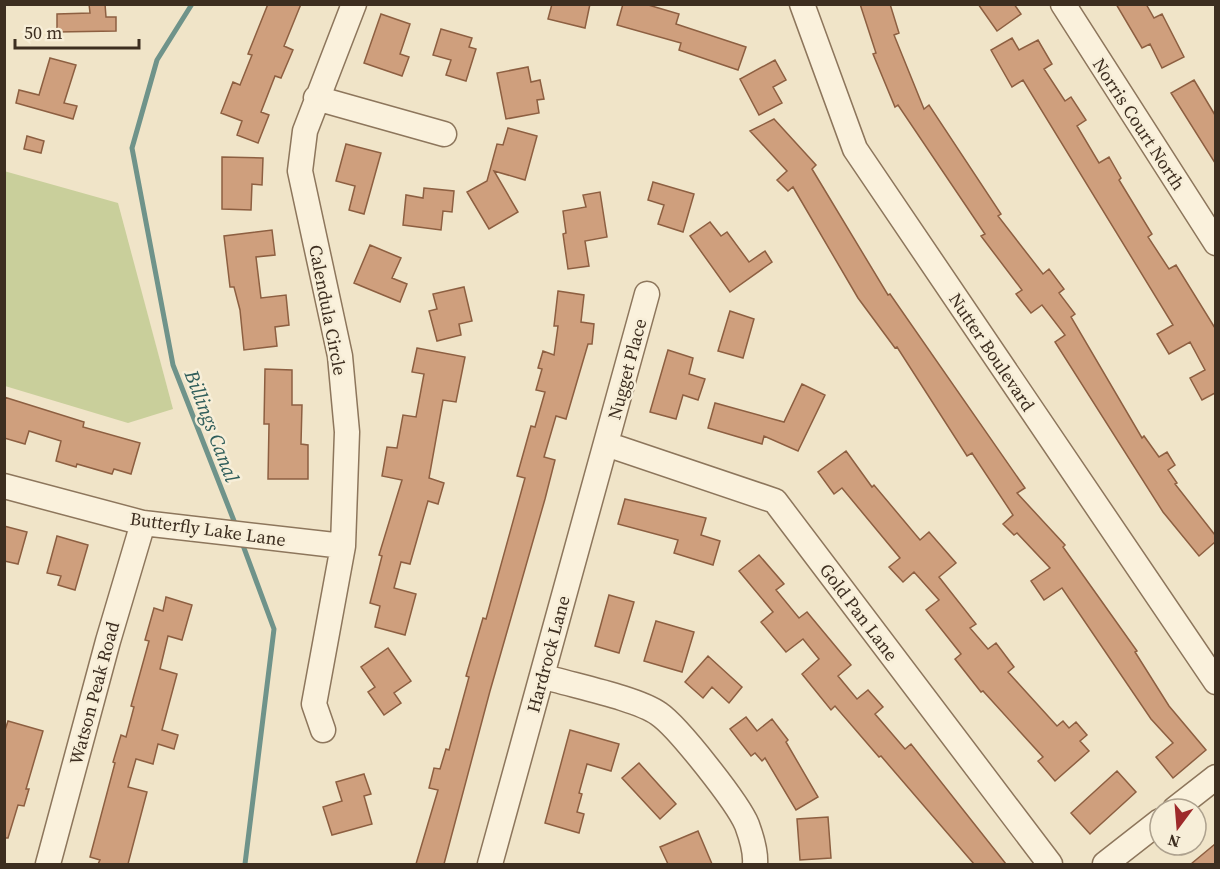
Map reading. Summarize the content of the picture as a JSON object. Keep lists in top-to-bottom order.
{
  "streets": {
    "street": [
      "Norris Court North",
      "Calendula Circle",
      "Nutter Boulevard",
      "Nugget Place",
      "Butterfly Lake Lane",
      "Gold Pan Lane",
      "Hardrock Lane",
      "Watson Peak Road"
    ]
  },
  "crossings": [
    ["Calendula Circle", "Butterfly Lake Lane"],
    ["Nugget Place", "Gold Pan Lane"],
    ["Nugget Place", "Hardrock Lane"],
    ["Butterfly Lake Lane", "Watson Peak Road"],
    ["Gold Pan Lane", "Hardrock Lane"]
  ],
  "water": ["Billings Canal"],
  "scale_bar": "50 m",
  "north": "bottom"
}
